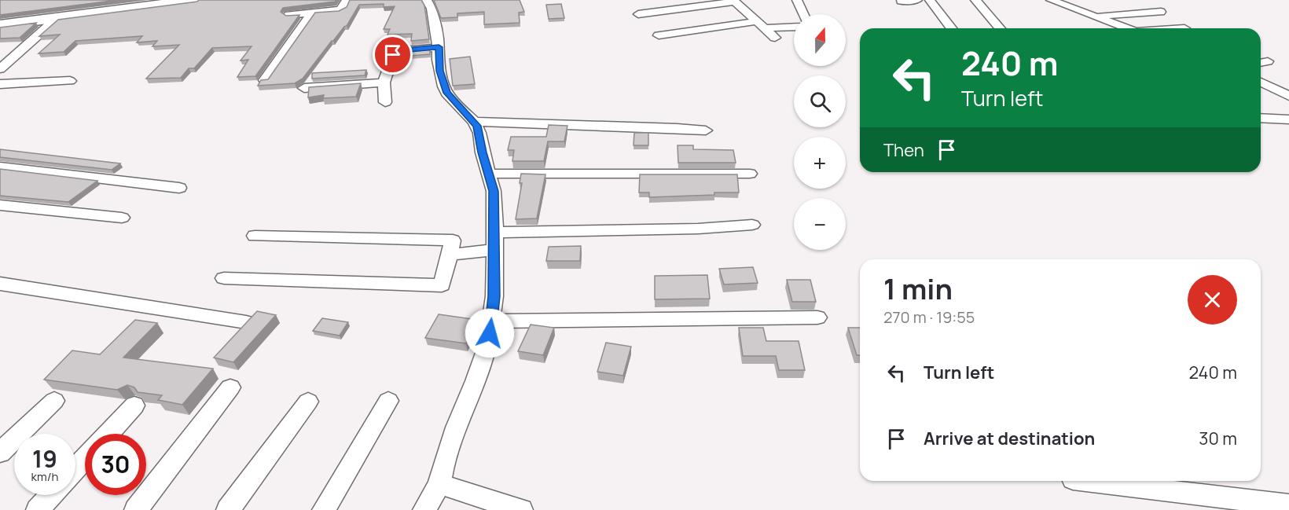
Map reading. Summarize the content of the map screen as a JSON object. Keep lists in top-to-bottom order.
{
  "north": "top",
  "page": {
    "map_buttons": ["+", "−"],
    "turn": ["240 m", "Turn left"],
    "then": "Then",
    "heading": ["1 min", "270 m · 19:55"],
    "list": [
      {
        "name": "Turn left",
        "value": "240 m"
      },
      {
        "name": "Arrive at destination",
        "value": "30 m"
      }
    ],
    "speed": "19 km/h",
    "limit": "30"
  }
}
